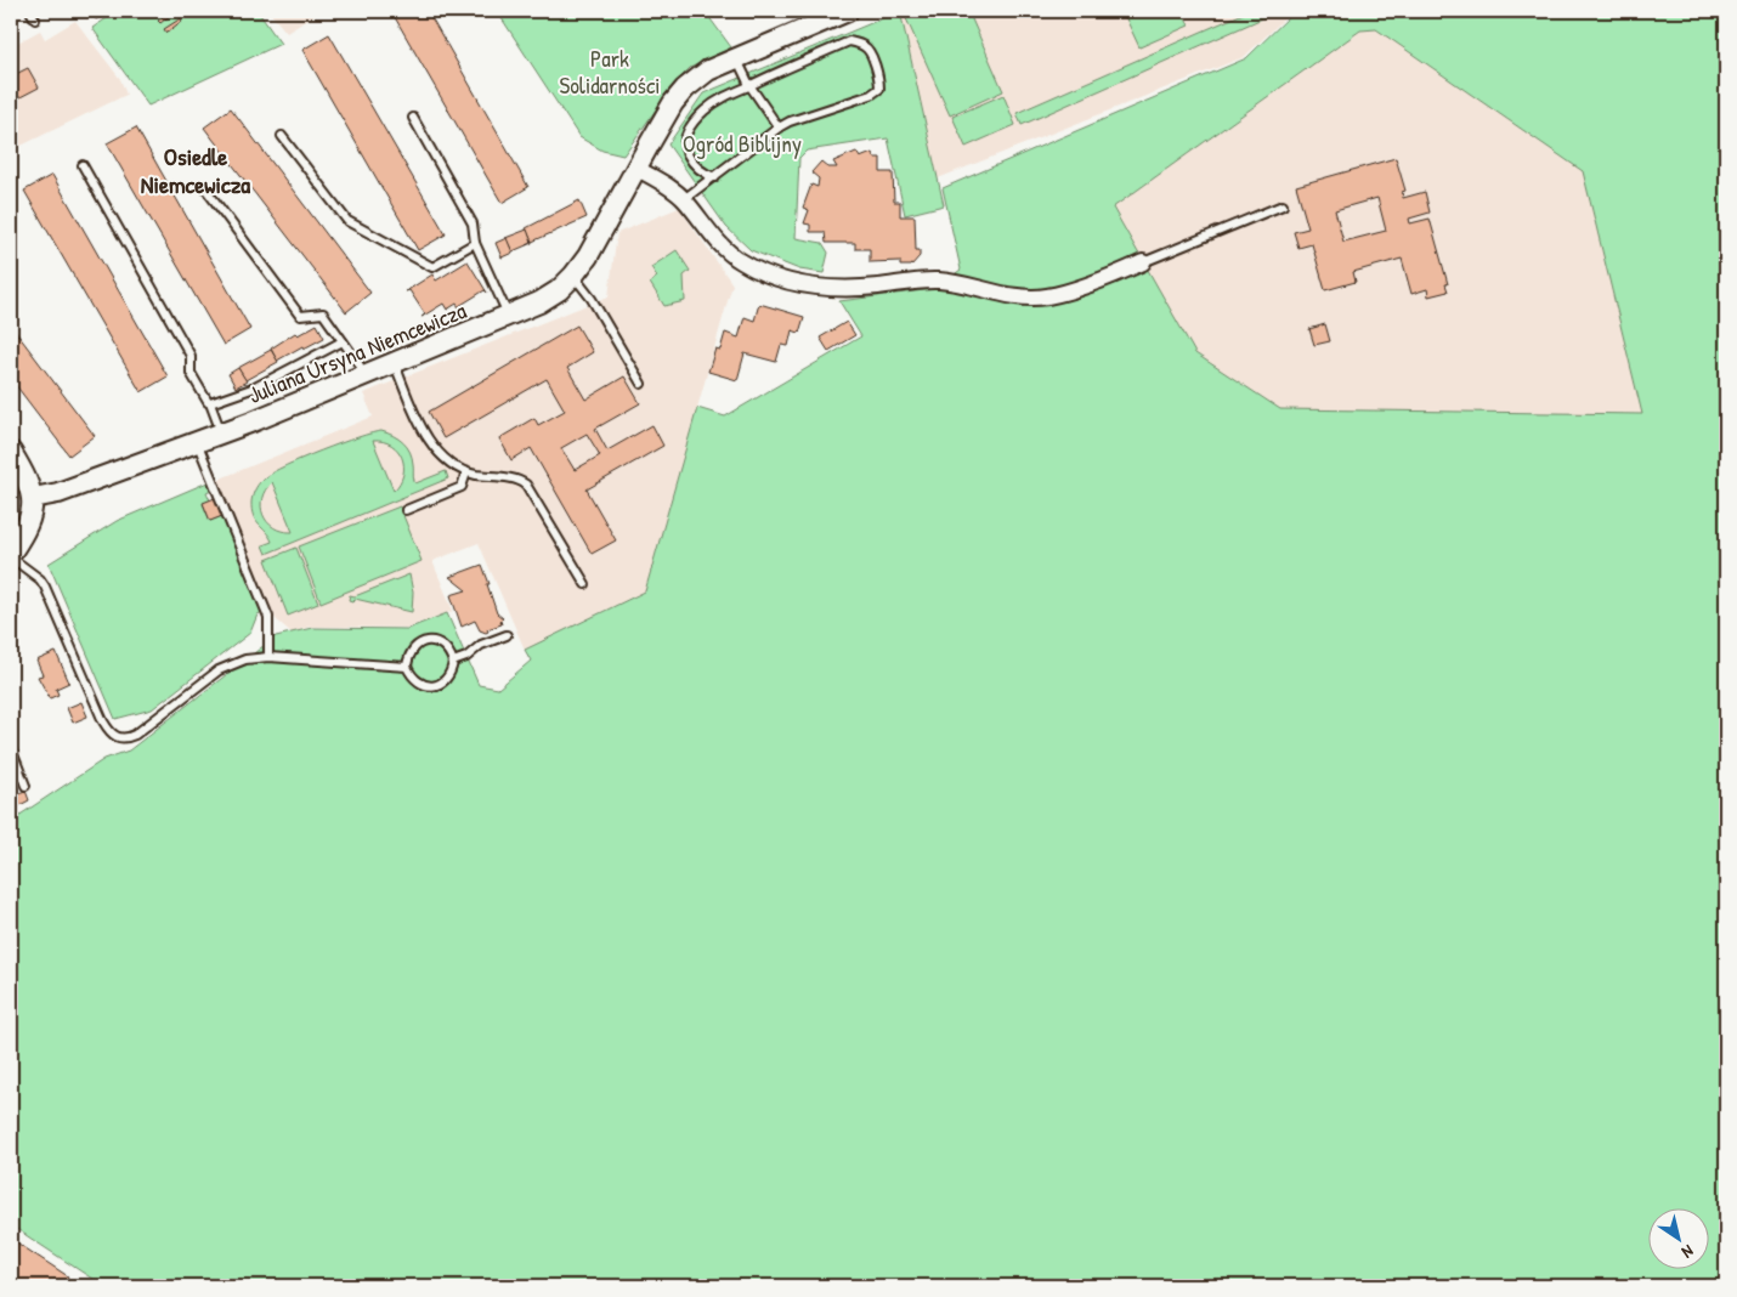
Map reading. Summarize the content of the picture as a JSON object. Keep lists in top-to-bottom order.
{
  "streets": {
    "street": ["Juliana Ursyna Niemcewicza"]
  },
  "districts": ["Osiedle Niemcewicza"],
  "parks": ["Park Solidarności", "Ogród Biblijny"],
  "north": "bottom right"
}
